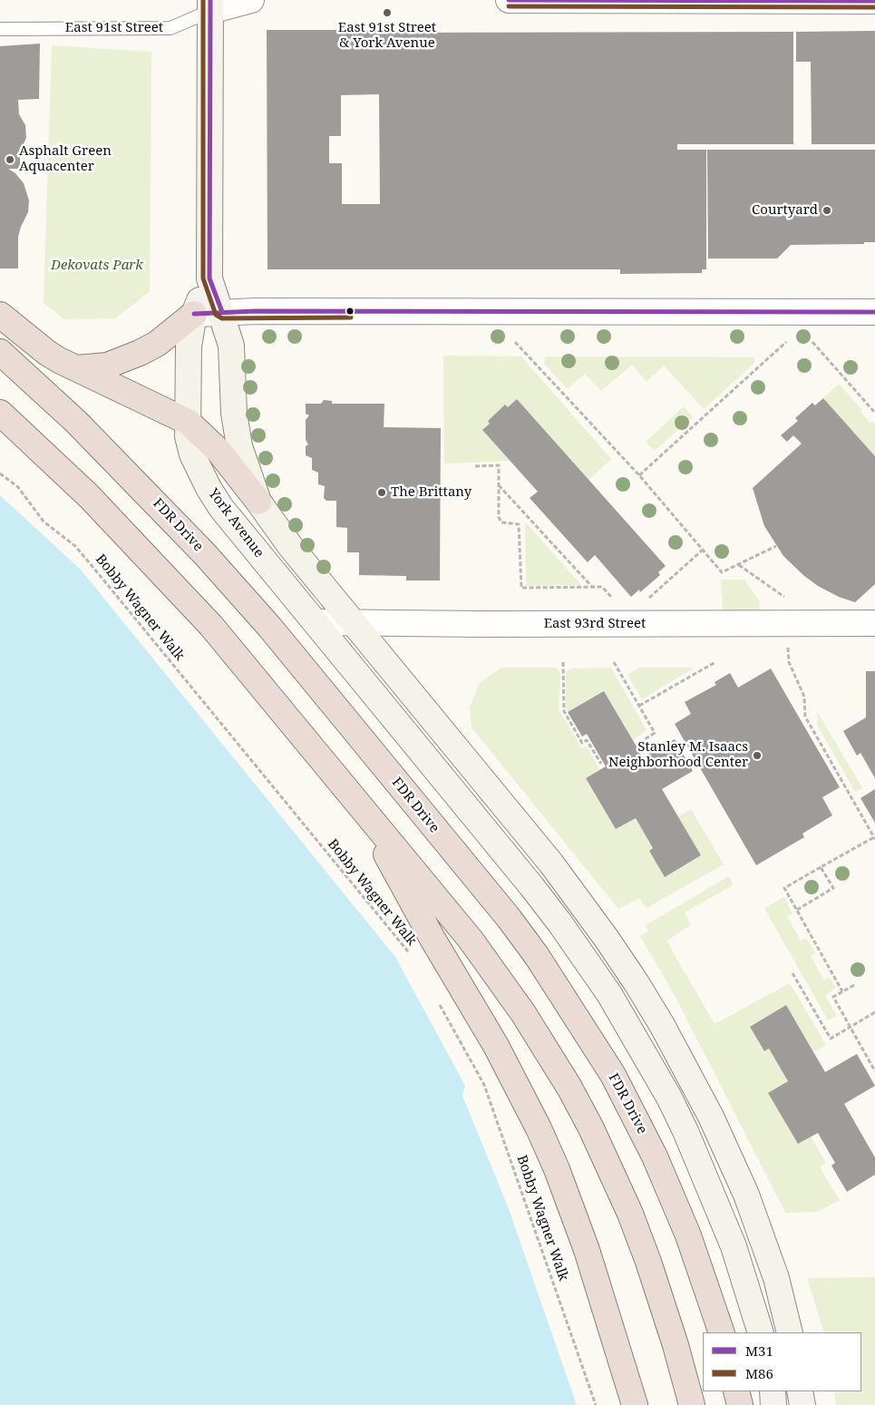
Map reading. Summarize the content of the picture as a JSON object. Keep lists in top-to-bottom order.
{
  "streets": {
    "highway": ["FDR Drive"],
    "main road": ["York Avenue"],
    "street": ["East 91st Street", "East 93rd Street"],
    "path": ["Bobby Wagner Walk"]
  },
  "crossings": [
    ["East 91st Street", "York Avenue"],
    ["York Avenue", "East 93rd Street"]
  ],
  "parks": ["Dekovats Park"],
  "places": [
    "East 91st Street & York Avenue",
    "Asphalt Green Aquacenter",
    "Courtyard",
    "The Brittany",
    "Stanley M. Isaacs Neighborhood Center"
  ],
  "lines": ["transit line M31", "transit line M86"],
  "legend": ["M31", "M86"]
}
